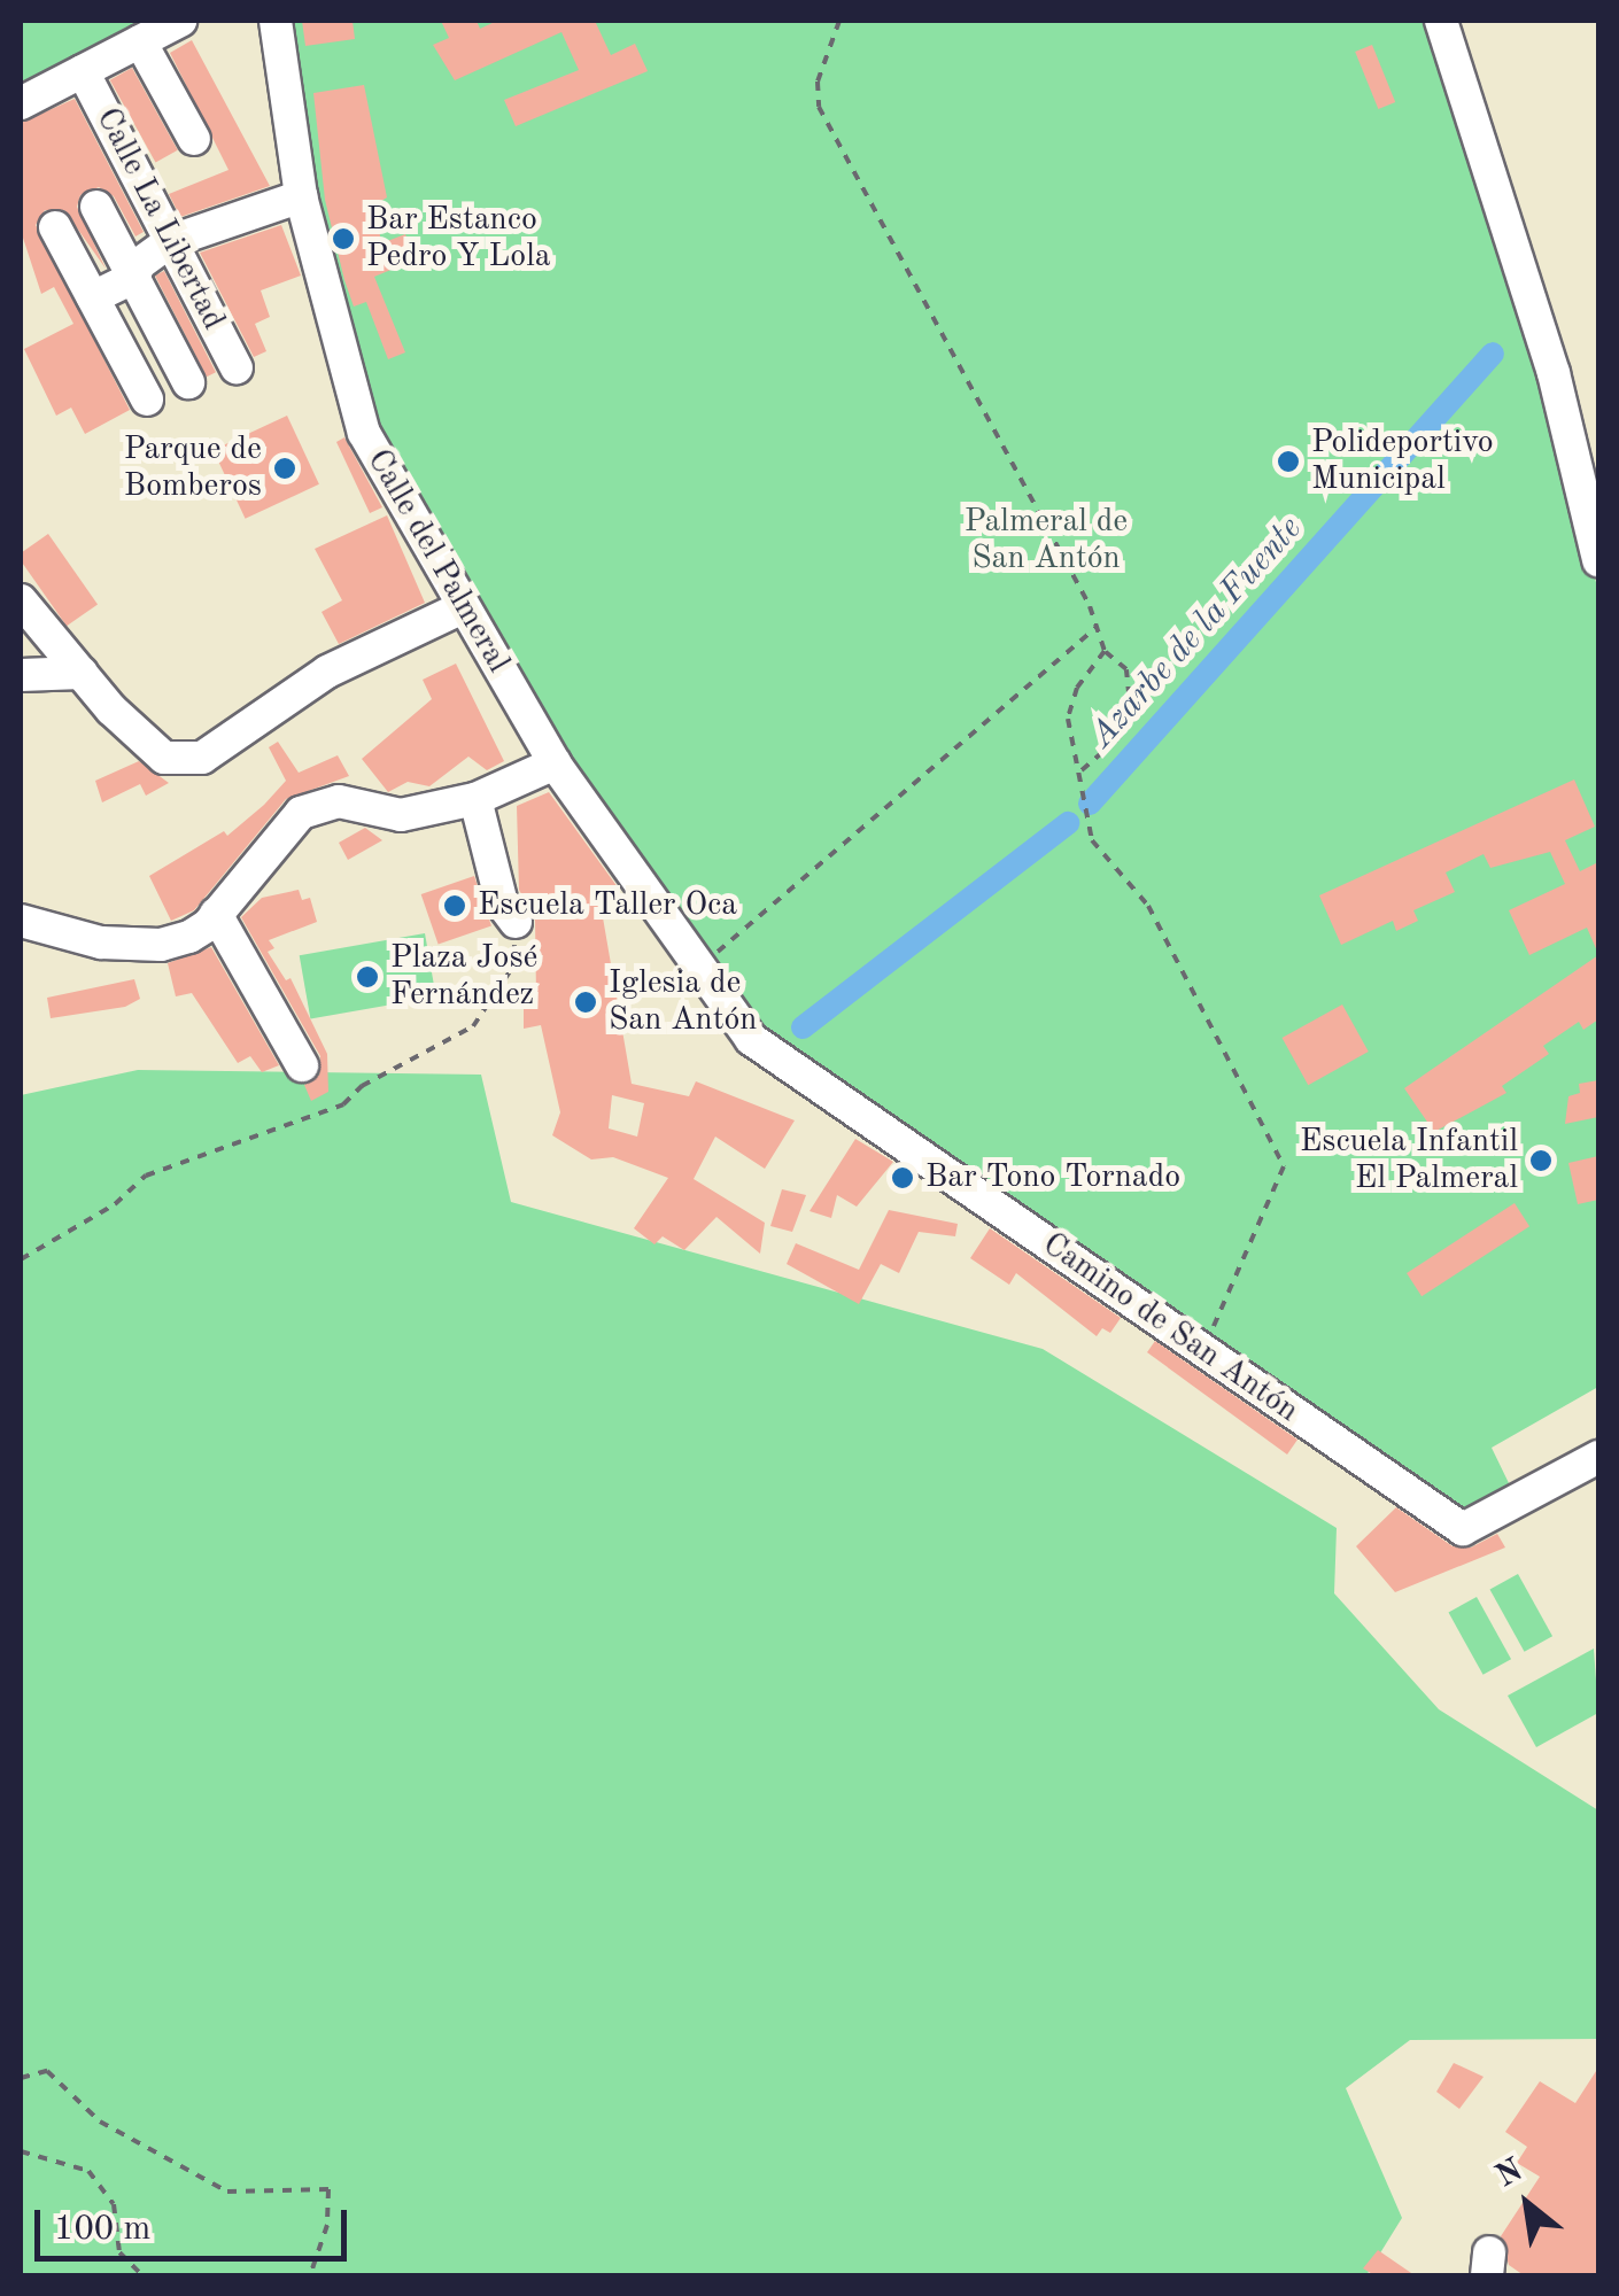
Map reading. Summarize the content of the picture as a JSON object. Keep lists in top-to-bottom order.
{
  "streets": {
    "street": ["Calle La Libertad", "Calle del Palmeral", "Camino de San Antón"]
  },
  "crossings": [
    ["Calle del Palmeral", "Camino de San Antón"]
  ],
  "water": ["Azarbe de la Fuente"],
  "parks": ["Palmeral de San Antón"],
  "places": [
    "Bar Estanco Pedro Y Lola",
    "Polideportivo Municipal",
    "Parque de Bomberos",
    "Escuela Taller Oca",
    "Plaza José Fernández",
    "Iglesia de San Antón",
    "Escuela Infantil El Palmeral",
    "Bar Tono Tornado"
  ],
  "scale_bar": "100 m",
  "north": "top left"
}
